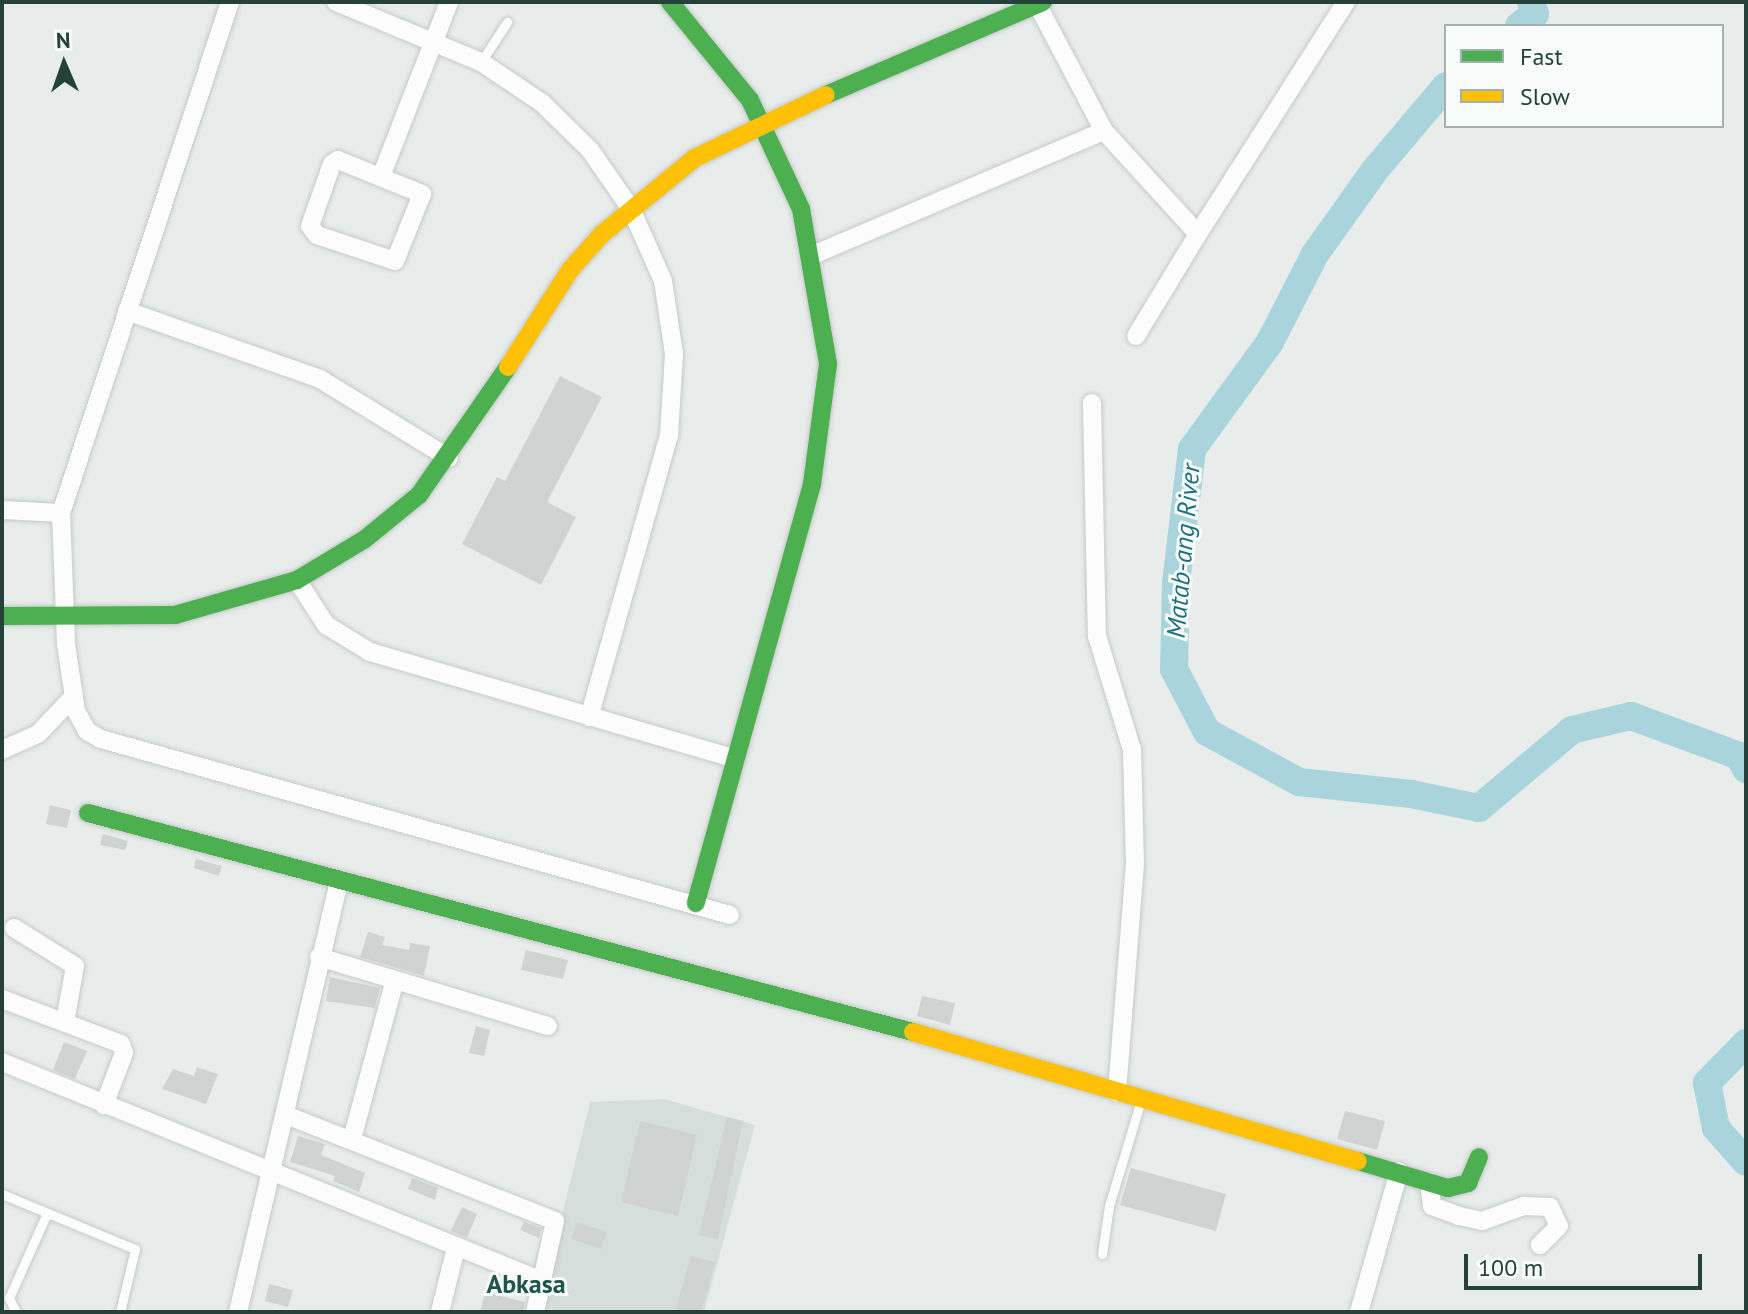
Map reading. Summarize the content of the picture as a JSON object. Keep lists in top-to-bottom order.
{
  "districts": ["Abkasa"],
  "water": ["Matab-ang River"],
  "legend": ["Fast", "Slow"],
  "scale_bar": "100 m",
  "north": "top"
}
